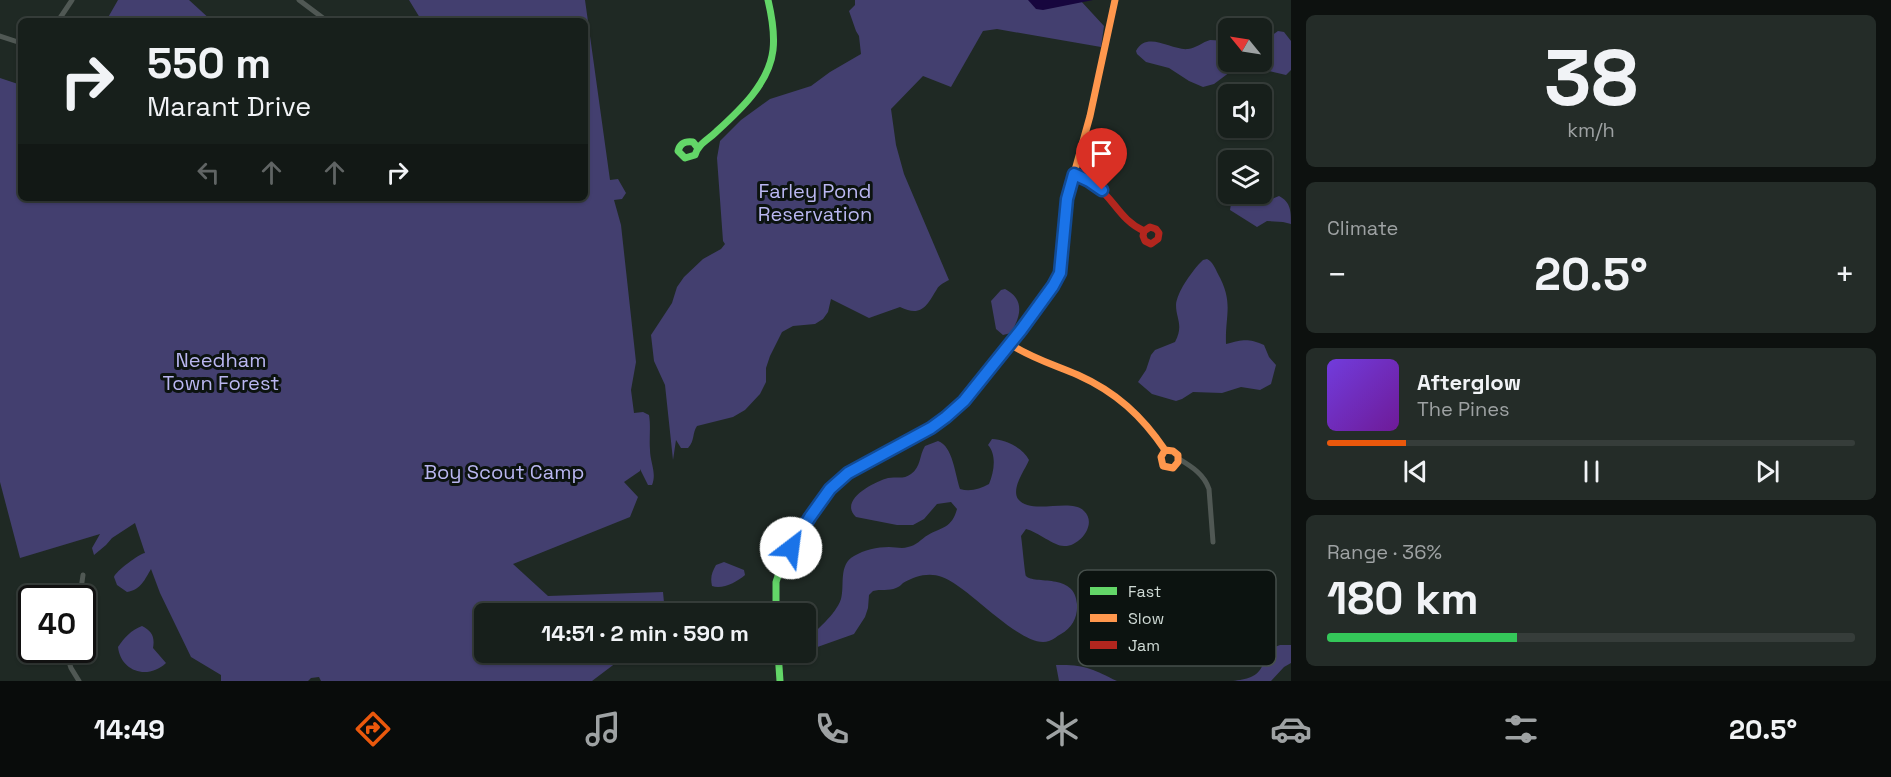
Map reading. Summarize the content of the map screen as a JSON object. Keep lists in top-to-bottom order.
{
  "parks": ["Farley Pond Reservation", "Needham Town Forest", "Boy Scout Camp"],
  "legend": ["Fast", "Slow", "Jam"],
  "north": "top left",
  "page": {
    "tile": [
      ["38", "km/h"],
      "Climate",
      ["Range · 36%", "180 km"]
    ],
    "turn": ["550 m", "Marant Drive"],
    "heat": ["−", "20.5°", "+"],
    "song": ["Afterglow", "The Pines"],
    "limit": "40",
    "trip": "14:51 · 2 min · 590 m",
    "tabs": ["14:49", "20.5°"]
  }
}
